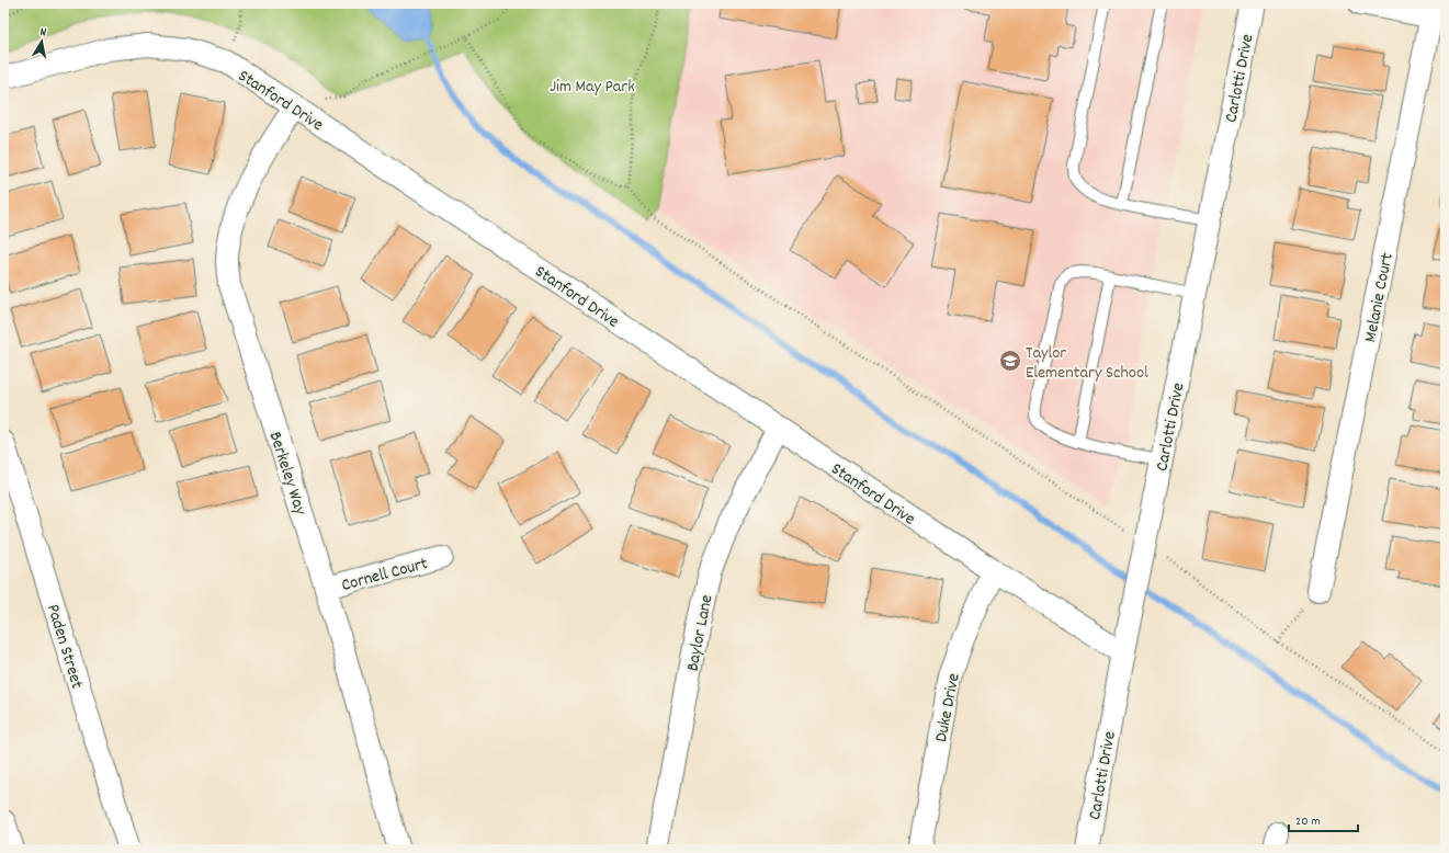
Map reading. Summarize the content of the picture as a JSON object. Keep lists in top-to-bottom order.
{
  "streets": {
    "street": [
      "Carlotti Drive",
      "Stanford Drive",
      "Melanie Court",
      "Berkeley Way",
      "Cornell Court",
      "Baylor Lane",
      "Paden Street",
      "Duke Drive"
    ]
  },
  "crossings": [
    ["Carlotti Drive", "Stanford Drive"],
    ["Stanford Drive", "Berkeley Way"],
    ["Stanford Drive", "Baylor Lane"],
    ["Stanford Drive", "Duke Drive"],
    ["Berkeley Way", "Cornell Court"]
  ],
  "parks": ["Jim May Park"],
  "places": {
    "school or university": ["Taylor Elementary School"]
  },
  "scale_bar": "20 m",
  "north": "top"
}
